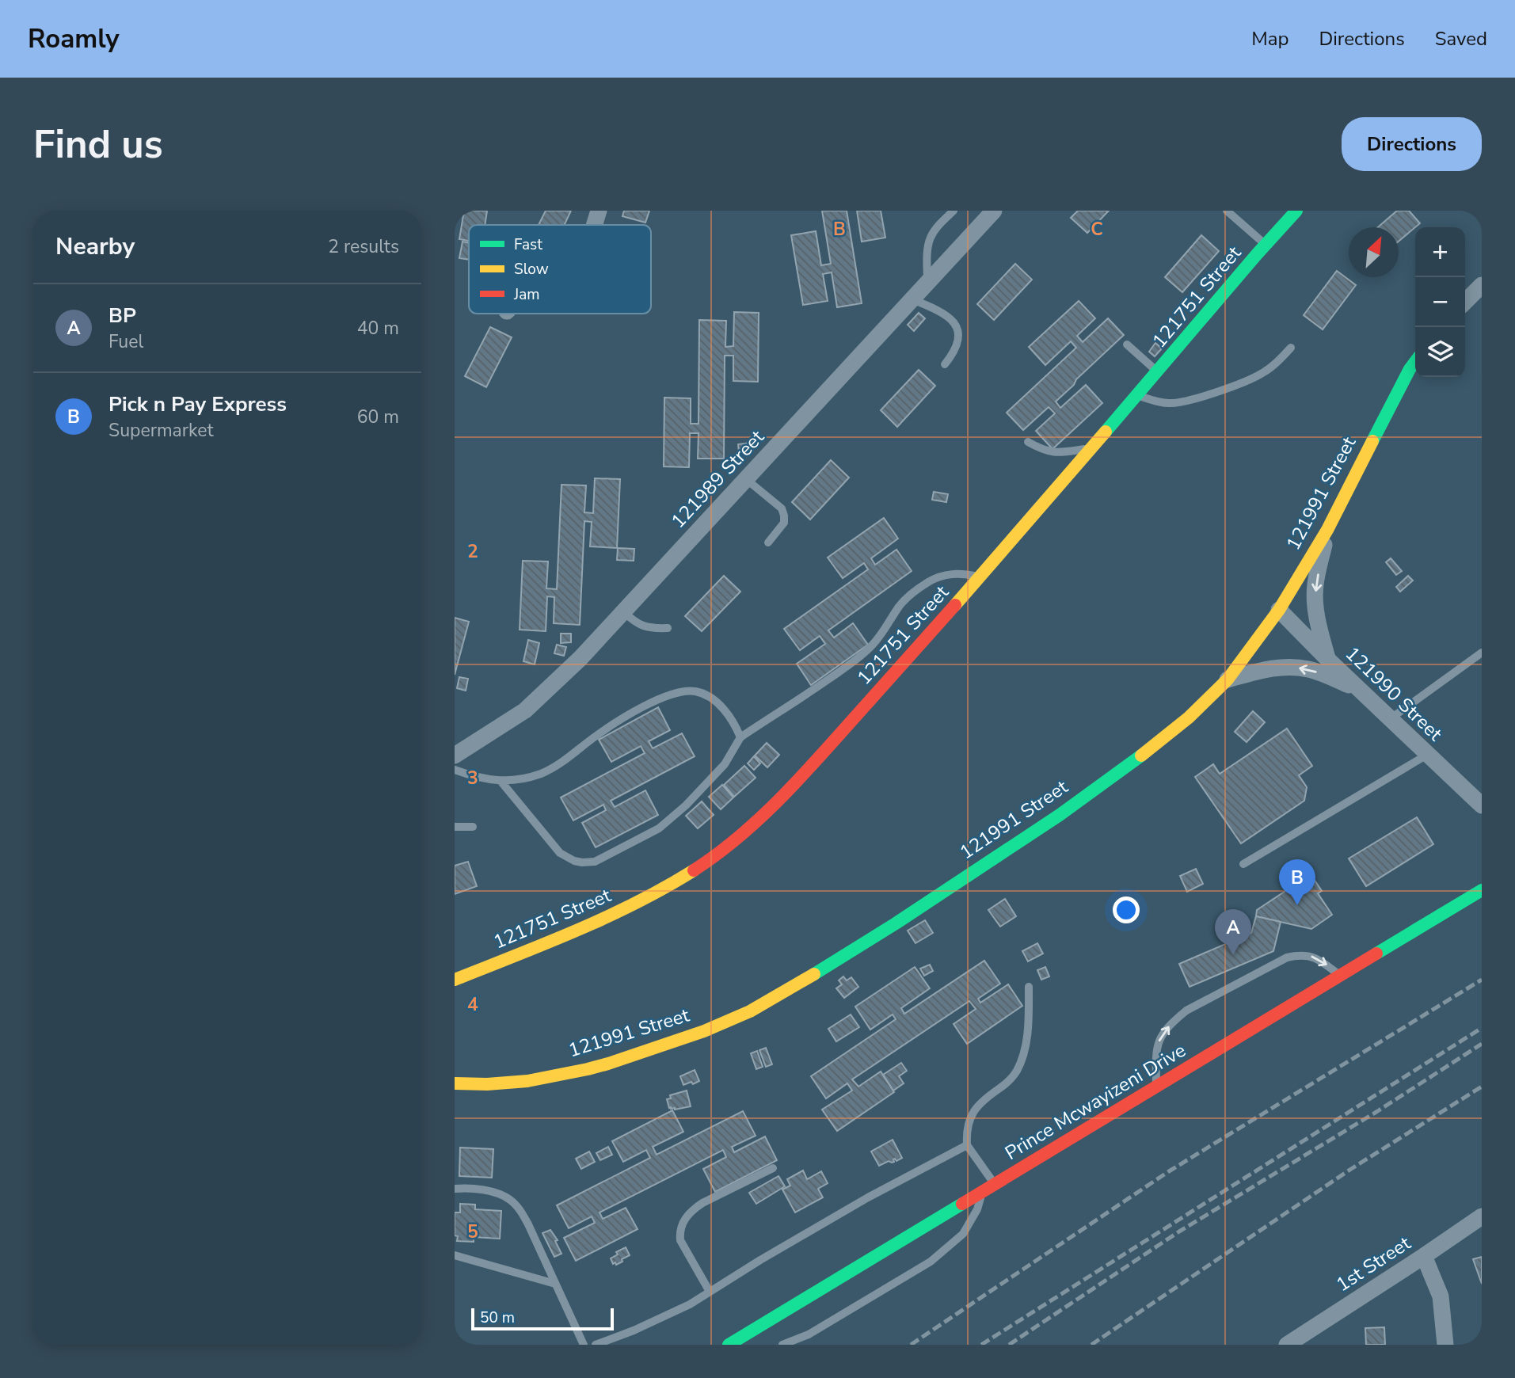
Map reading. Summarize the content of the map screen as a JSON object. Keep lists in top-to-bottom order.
{
  "streets": {
    "street": [
      "121751 Street",
      "121989 Street",
      "121991 Street",
      "121990 Street",
      "Prince Mcwayizeni Drive",
      "1st Street"
    ]
  },
  "crossings": [
    ["121991 Street", "121990 Street"]
  ],
  "legend": ["Fast", "Slow", "Jam"],
  "scale_bar": "50 m",
  "north": "top right",
  "page": {
    "header": "Roamly",
    "nav": ["Map", "Directions", "Saved"],
    "buttons": "Directions",
    "title": "Find us",
    "heading": ["Nearby", "2 results"],
    "map_buttons": ["+", "−"],
    "list": [
      {
        "mark": "A",
        "name": "BP",
        "note": "Fuel",
        "value": "40 m"
      },
      {
        "mark": "B",
        "name": "Pick n Pay Express",
        "note": "Supermarket",
        "value": "60 m"
      }
    ],
    "pins": ["B", "A"],
    "scale": "50 m"
  },
  "grid": {
    "columns": ["B", "C"],
    "rows": [
      "2",
      "3",
      "4",
      "5"
    ]
  }
}
